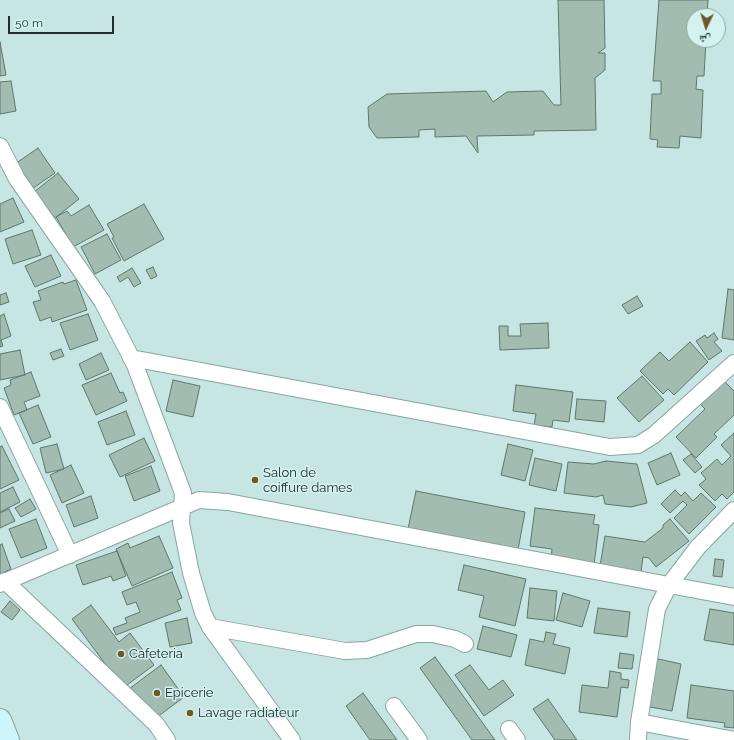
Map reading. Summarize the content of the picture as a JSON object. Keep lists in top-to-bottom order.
{
  "places": [
    "Salon de coiffure dames",
    "Cafeteria",
    "Epicerie",
    "Lavage radiateur"
  ],
  "scale_bar": "50 m",
  "north": "bottom"
}
